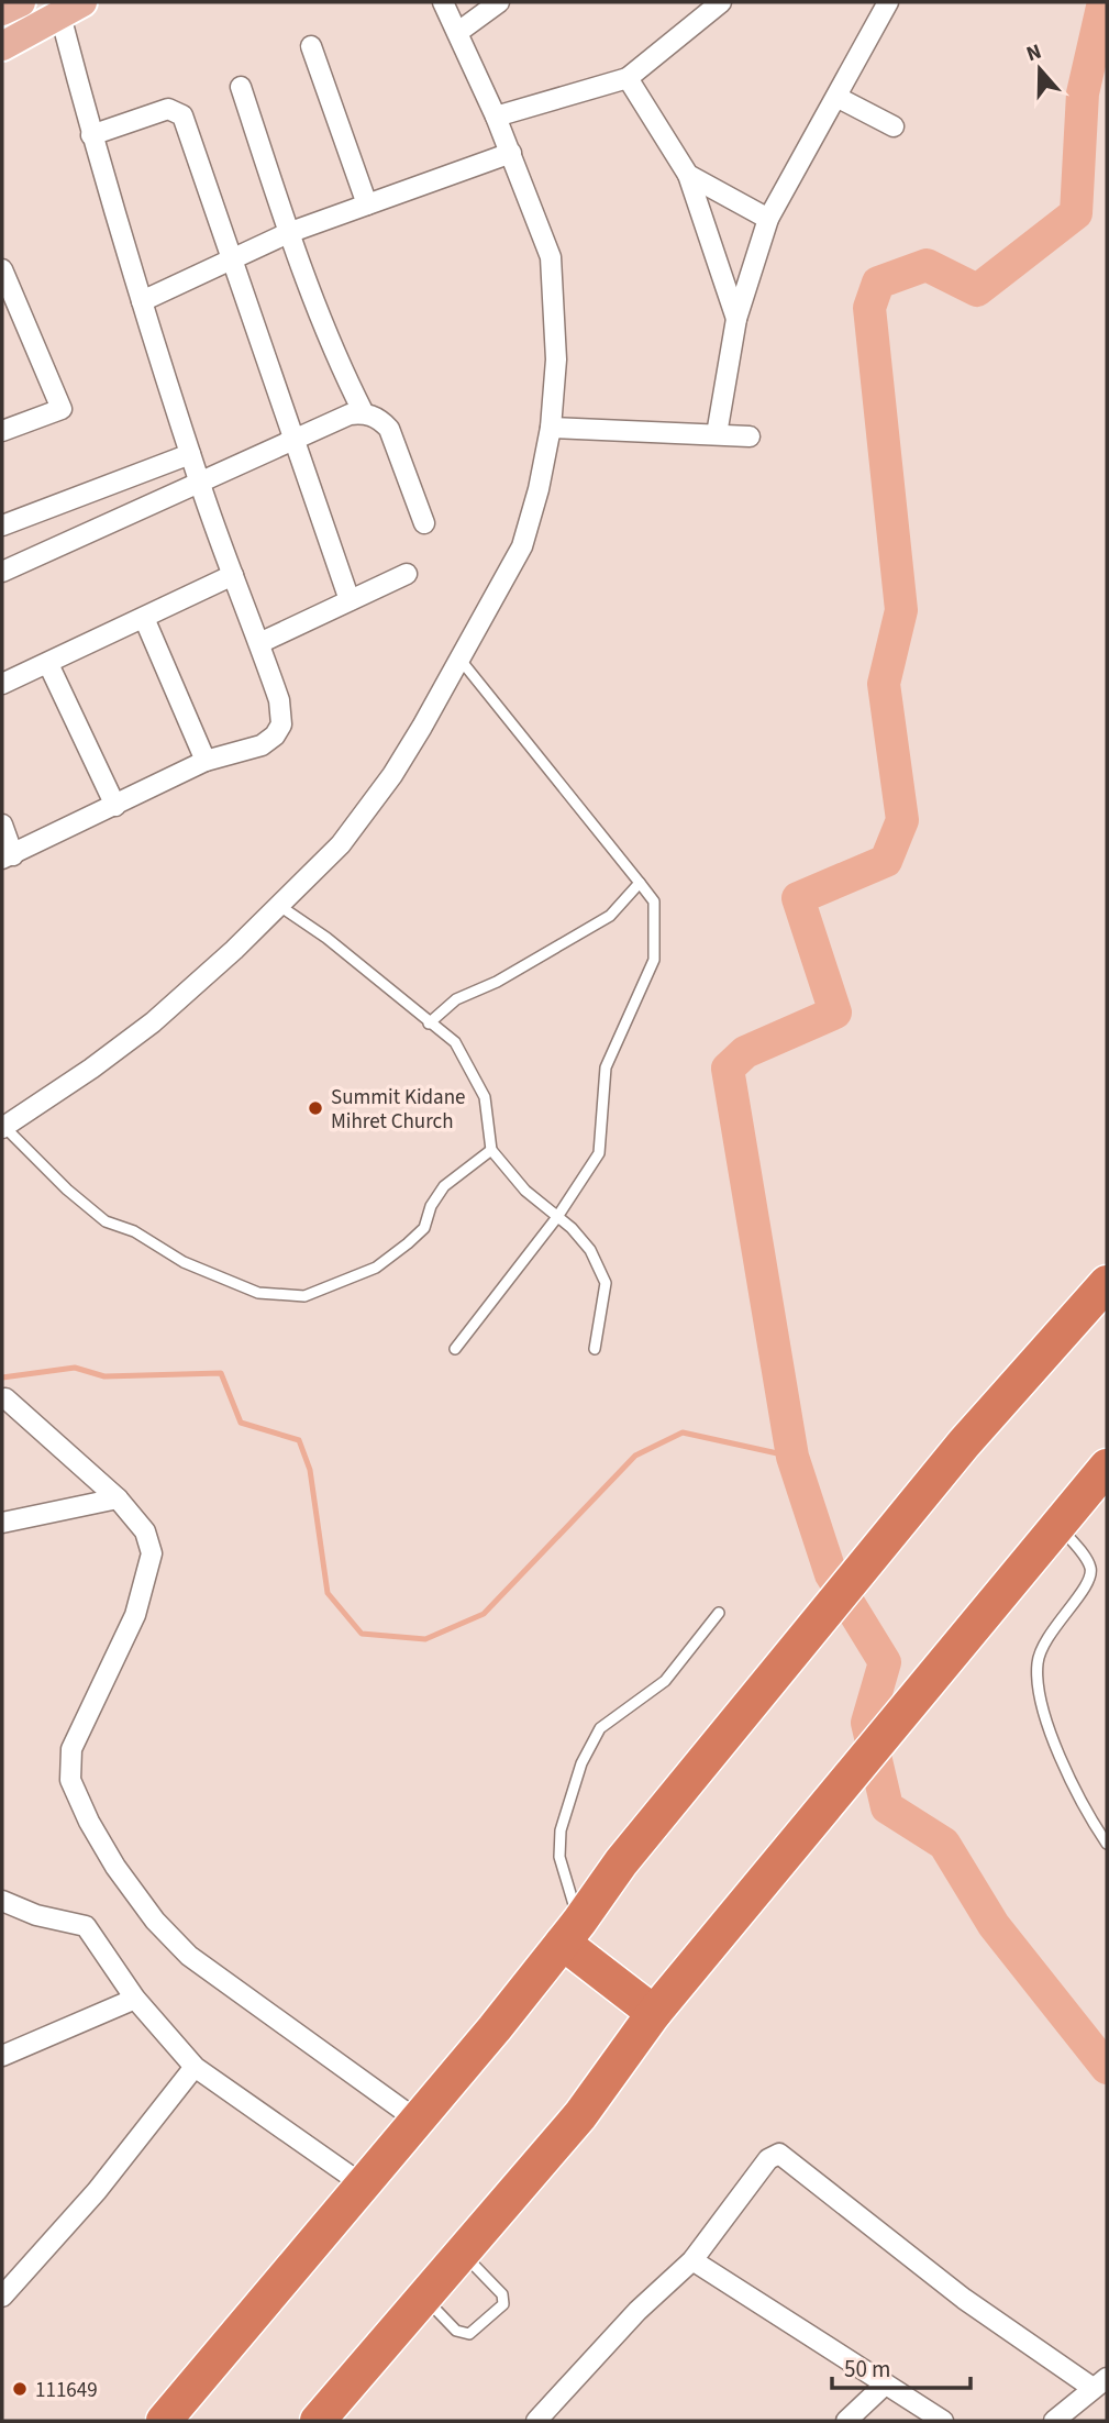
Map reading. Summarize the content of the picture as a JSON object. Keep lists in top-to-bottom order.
{
  "places": ["Summit Kidane Mihret Church", "111649"],
  "scale_bar": "50 m",
  "north": "top"
}
